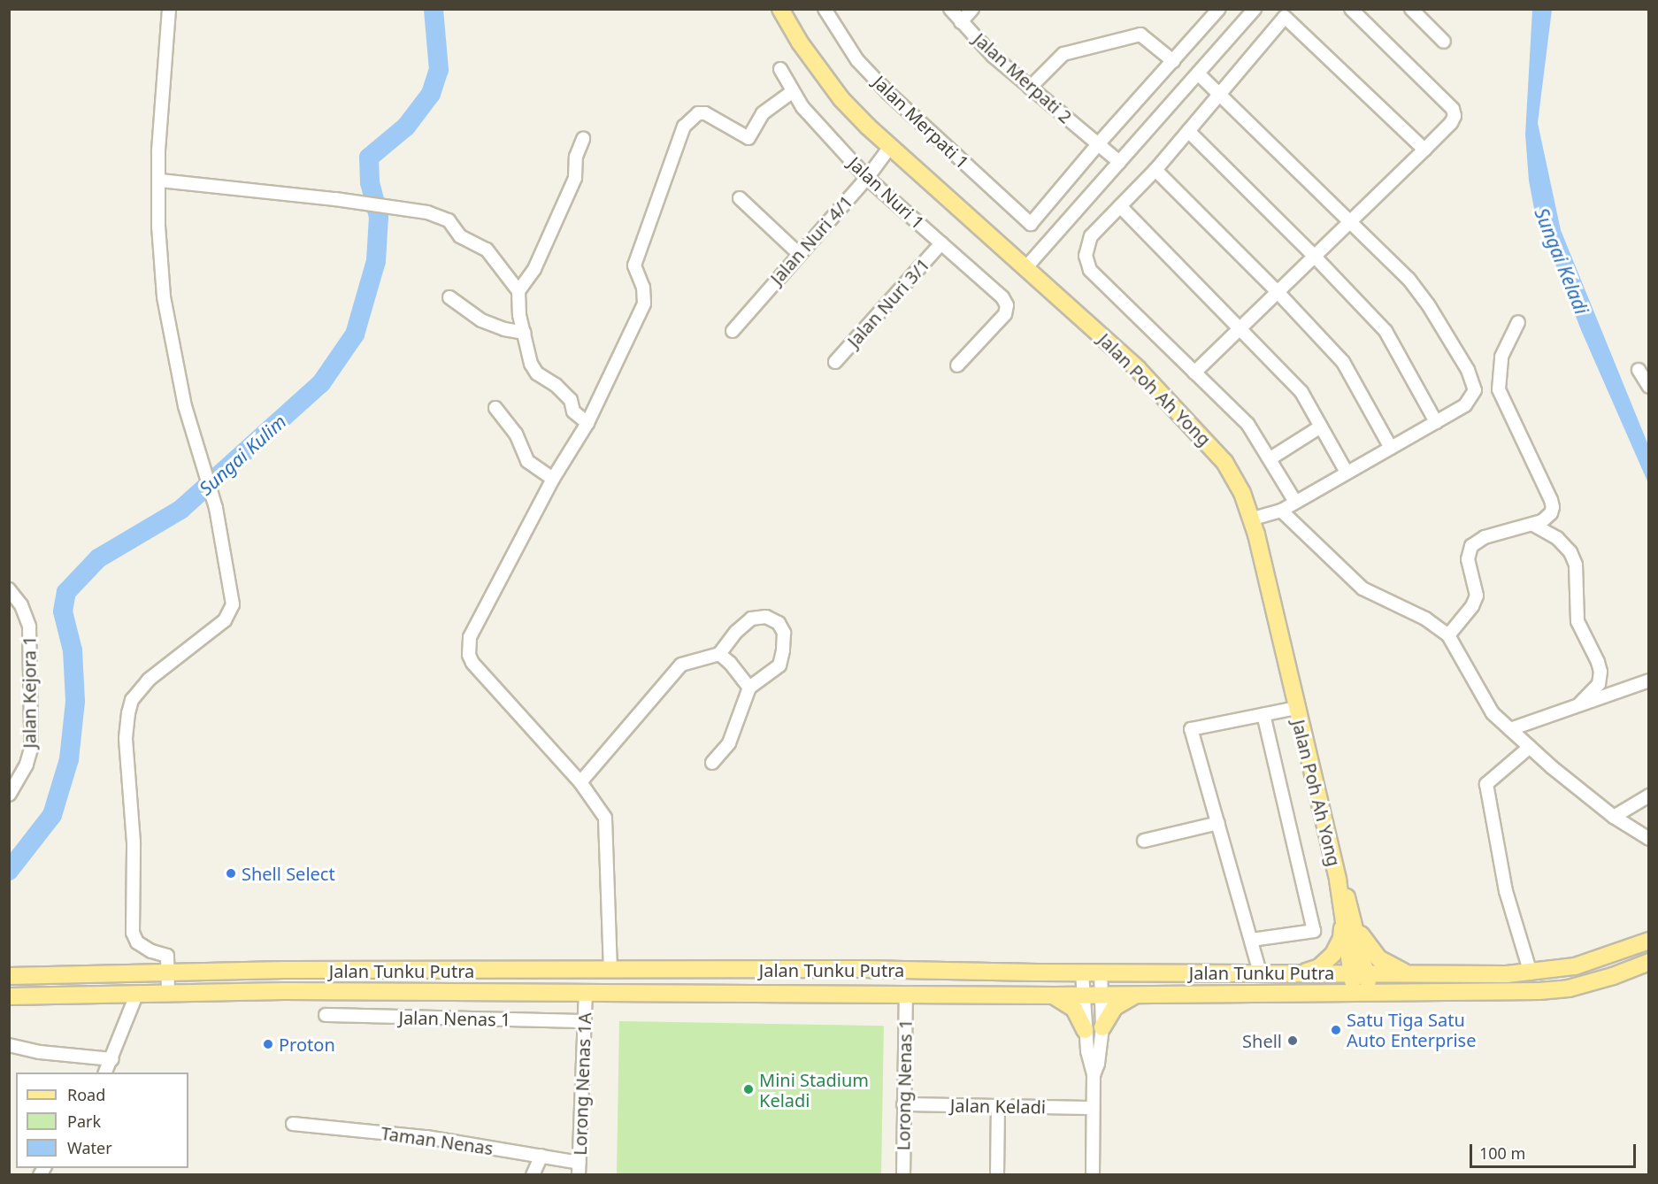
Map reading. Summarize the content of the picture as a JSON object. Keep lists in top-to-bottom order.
{
  "streets": {
    "main road": ["Jalan Poh Ah Yong", "Jalan Tunku Putra"],
    "street": [
      "Jalan Merpati 2",
      "Jalan Merpati 1",
      "Jalan Nuri 1",
      "Jalan Nuri 4/1",
      "Jalan Nuri 3/1",
      "Jalan Kejora 1",
      "Jalan Nenas 1",
      "Lorong Nenas 1A",
      "Lorong Nenas 1",
      "Jalan Keladi",
      "Taman Nenas"
    ]
  },
  "crossings": [
    ["Jalan Merpati 2", "Jalan Merpati 1"],
    ["Jalan Nuri 1", "Jalan Nuri 4/1"],
    ["Jalan Nuri 1", "Jalan Nuri 3/1"],
    ["Jalan Nuri 4/1", "Jalan Poh Ah Yong"],
    ["Jalan Poh Ah Yong", "Jalan Tunku Putra"],
    ["Jalan Tunku Putra", "Lorong Nenas 1A"],
    ["Jalan Tunku Putra", "Lorong Nenas 1"],
    ["Jalan Nenas 1", "Lorong Nenas 1A"],
    ["Lorong Nenas 1A", "Taman Nenas"],
    ["Lorong Nenas 1", "Jalan Keladi"]
  ],
  "water": ["Sungai Keladi", "Sungai Kulim"],
  "places": [
    "Shell Select",
    "Satu Tiga Satu Auto Enterprise",
    "Shell",
    "Proton",
    "Mini Stadium Keladi"
  ],
  "legend": ["Road", "Park", "Water"],
  "scale_bar": "100 m"
}
